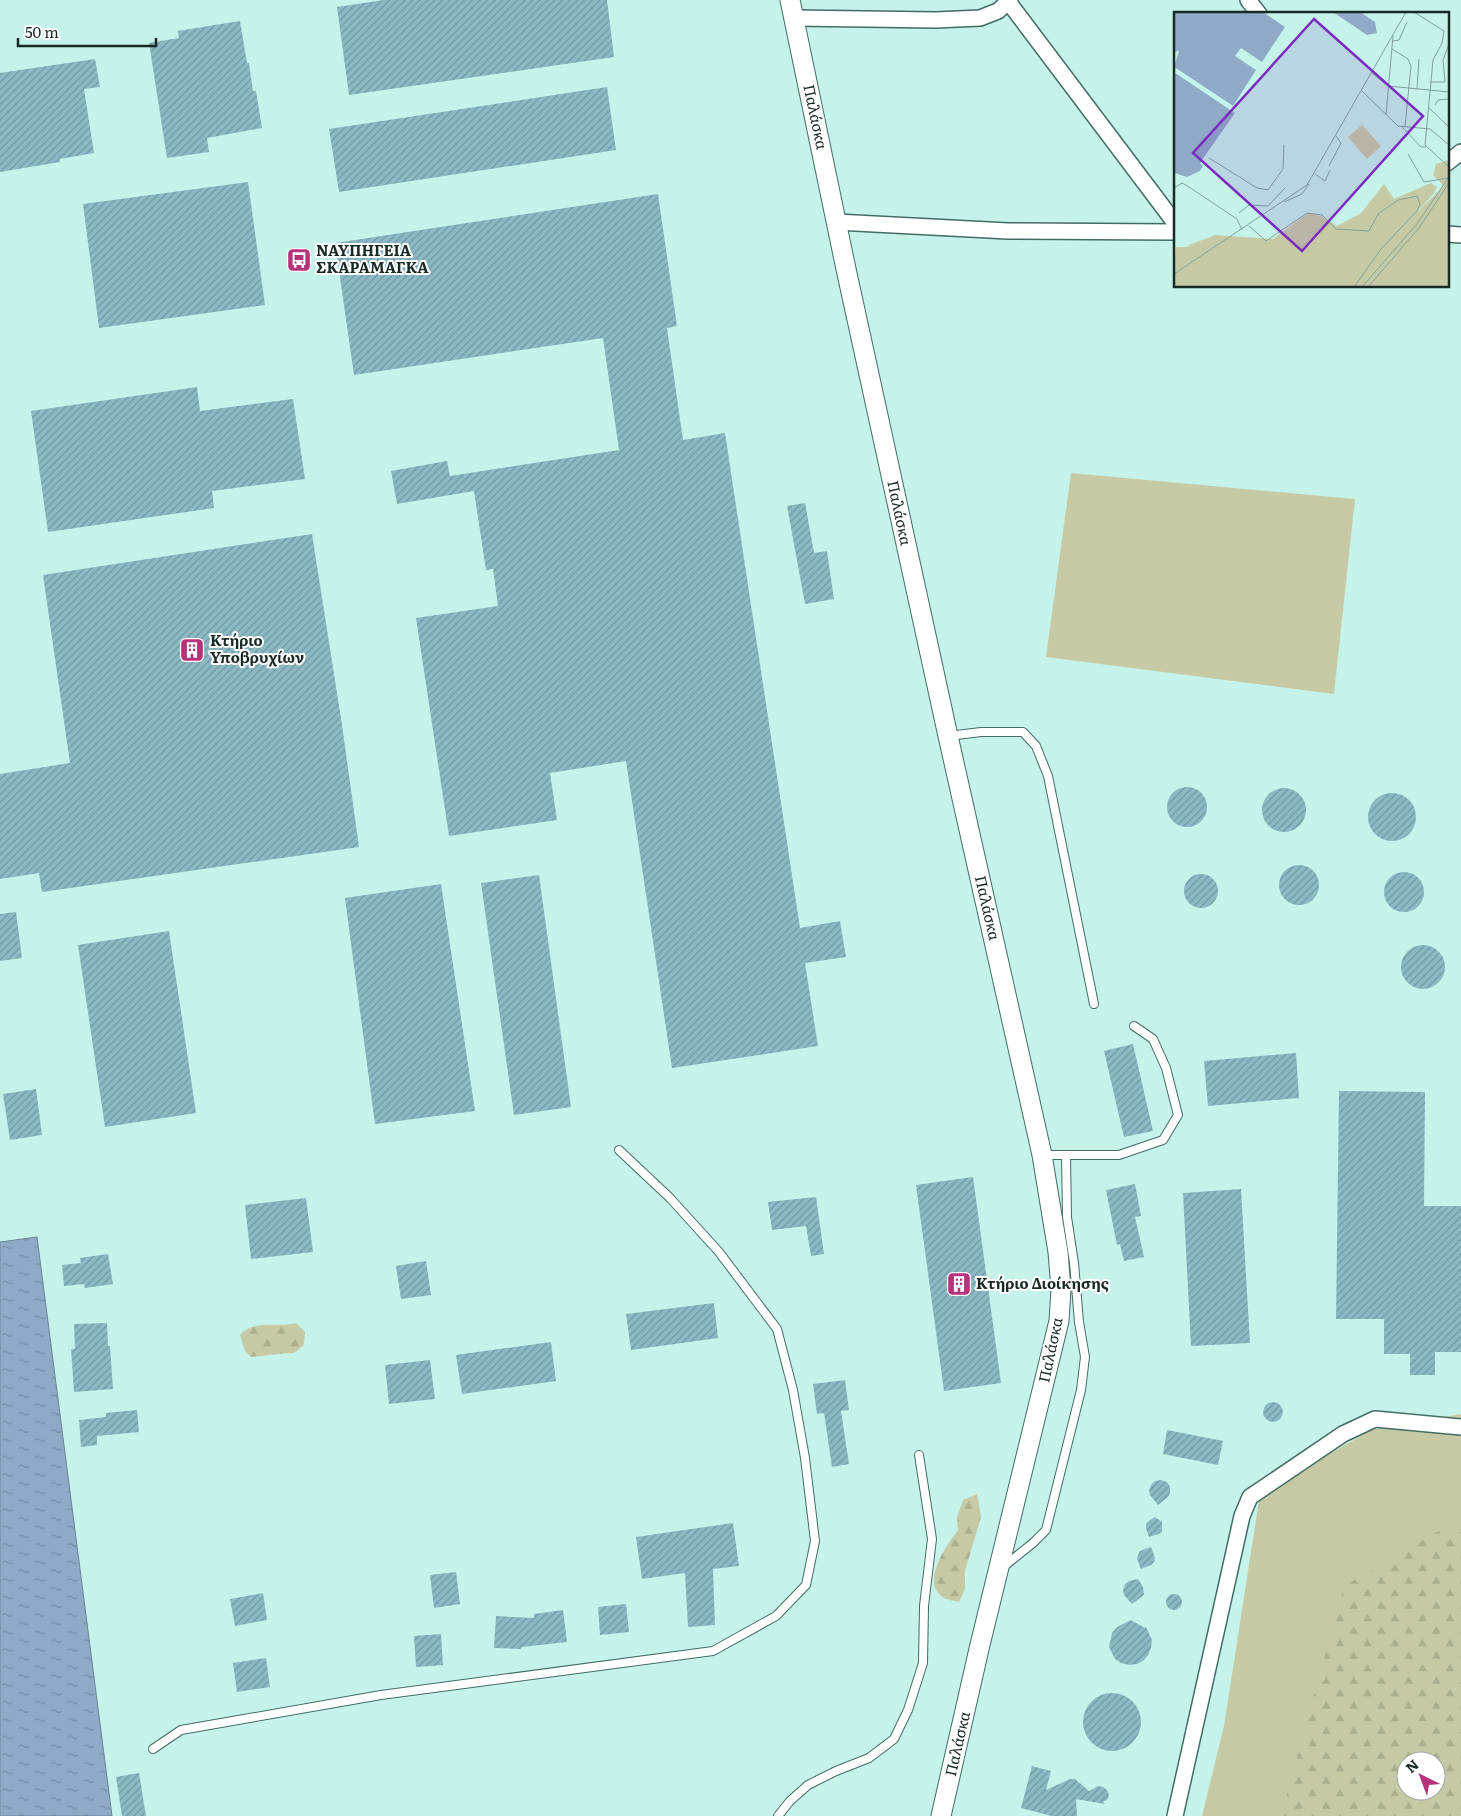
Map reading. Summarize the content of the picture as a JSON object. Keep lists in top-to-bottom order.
{
  "streets": {
    "street": ["Παλάσκα"]
  },
  "places": {
    "bus stop": ["ΝΑΥΠΗΓΕΙΑ ΣΚΑΡΑΜΑΓΚΑ"],
    "building": ["Κτήριο Υποβρυχίων", "Κτήριο Διοίκησης"]
  },
  "scale_bar": "50 m",
  "north": "top left"
}
